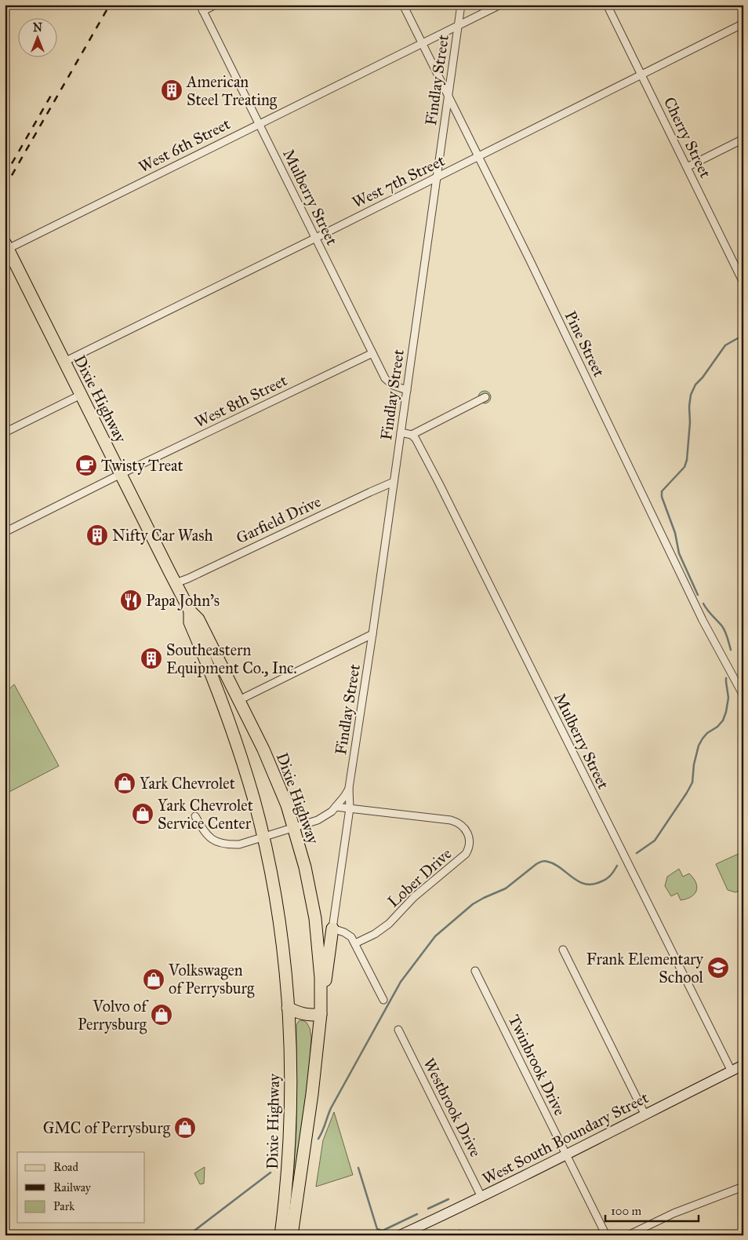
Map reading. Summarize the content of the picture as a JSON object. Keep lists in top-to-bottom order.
{
  "streets": {
    "main road": ["Dixie Highway"],
    "street": [
      "Findlay Street",
      "Cherry Street",
      "West 6th Street",
      "West 7th Street",
      "Mulberry Street",
      "Pine Street",
      "West 8th Street",
      "Garfield Drive",
      "Lober Drive",
      "Twinbrook Drive",
      "Westbrook Drive",
      "West South Boundary Street"
    ]
  },
  "crossings": [
    ["Findlay Street", "West 6th Street"],
    ["Findlay Street", "West 7th Street"],
    ["Findlay Street", "Mulberry Street"],
    ["Findlay Street", "Pine Street"],
    ["Findlay Street", "Dixie Highway"],
    ["Findlay Street", "Garfield Drive"],
    ["Findlay Street", "Lober Drive"],
    ["Cherry Street", "West 7th Street"],
    ["West 6th Street", "Mulberry Street"],
    ["West 6th Street", "Pine Street"],
    ["West 6th Street", "Dixie Highway"],
    ["West 7th Street", "Mulberry Street"],
    ["West 7th Street", "Pine Street"],
    ["West 7th Street", "Dixie Highway"],
    ["Mulberry Street", "West 8th Street"],
    ["Mulberry Street", "West South Boundary Street"],
    ["Dixie Highway", "West 8th Street"],
    ["Dixie Highway", "Garfield Drive"],
    ["Twinbrook Drive", "West South Boundary Street"],
    ["Westbrook Drive", "West South Boundary Street"]
  ],
  "places": {
    "building": ["American Steel Treating", "Nifty Car Wash", "Southeastern Equipment Co., Inc."],
    "cafe": ["Twisty Treat"],
    "restaurant": ["Papa John's"],
    "shop": [
      "Yark Chevrolet",
      "Yark Chevrolet Service Center",
      "Volkswagen of Perrysburg",
      "Volvo of Perrysburg",
      "GMC of Perrysburg"
    ],
    "school or university": ["Frank Elementary School"]
  },
  "legend": ["Road", "Railway", "Park"],
  "scale_bar": "100 m",
  "north": "top"
}
